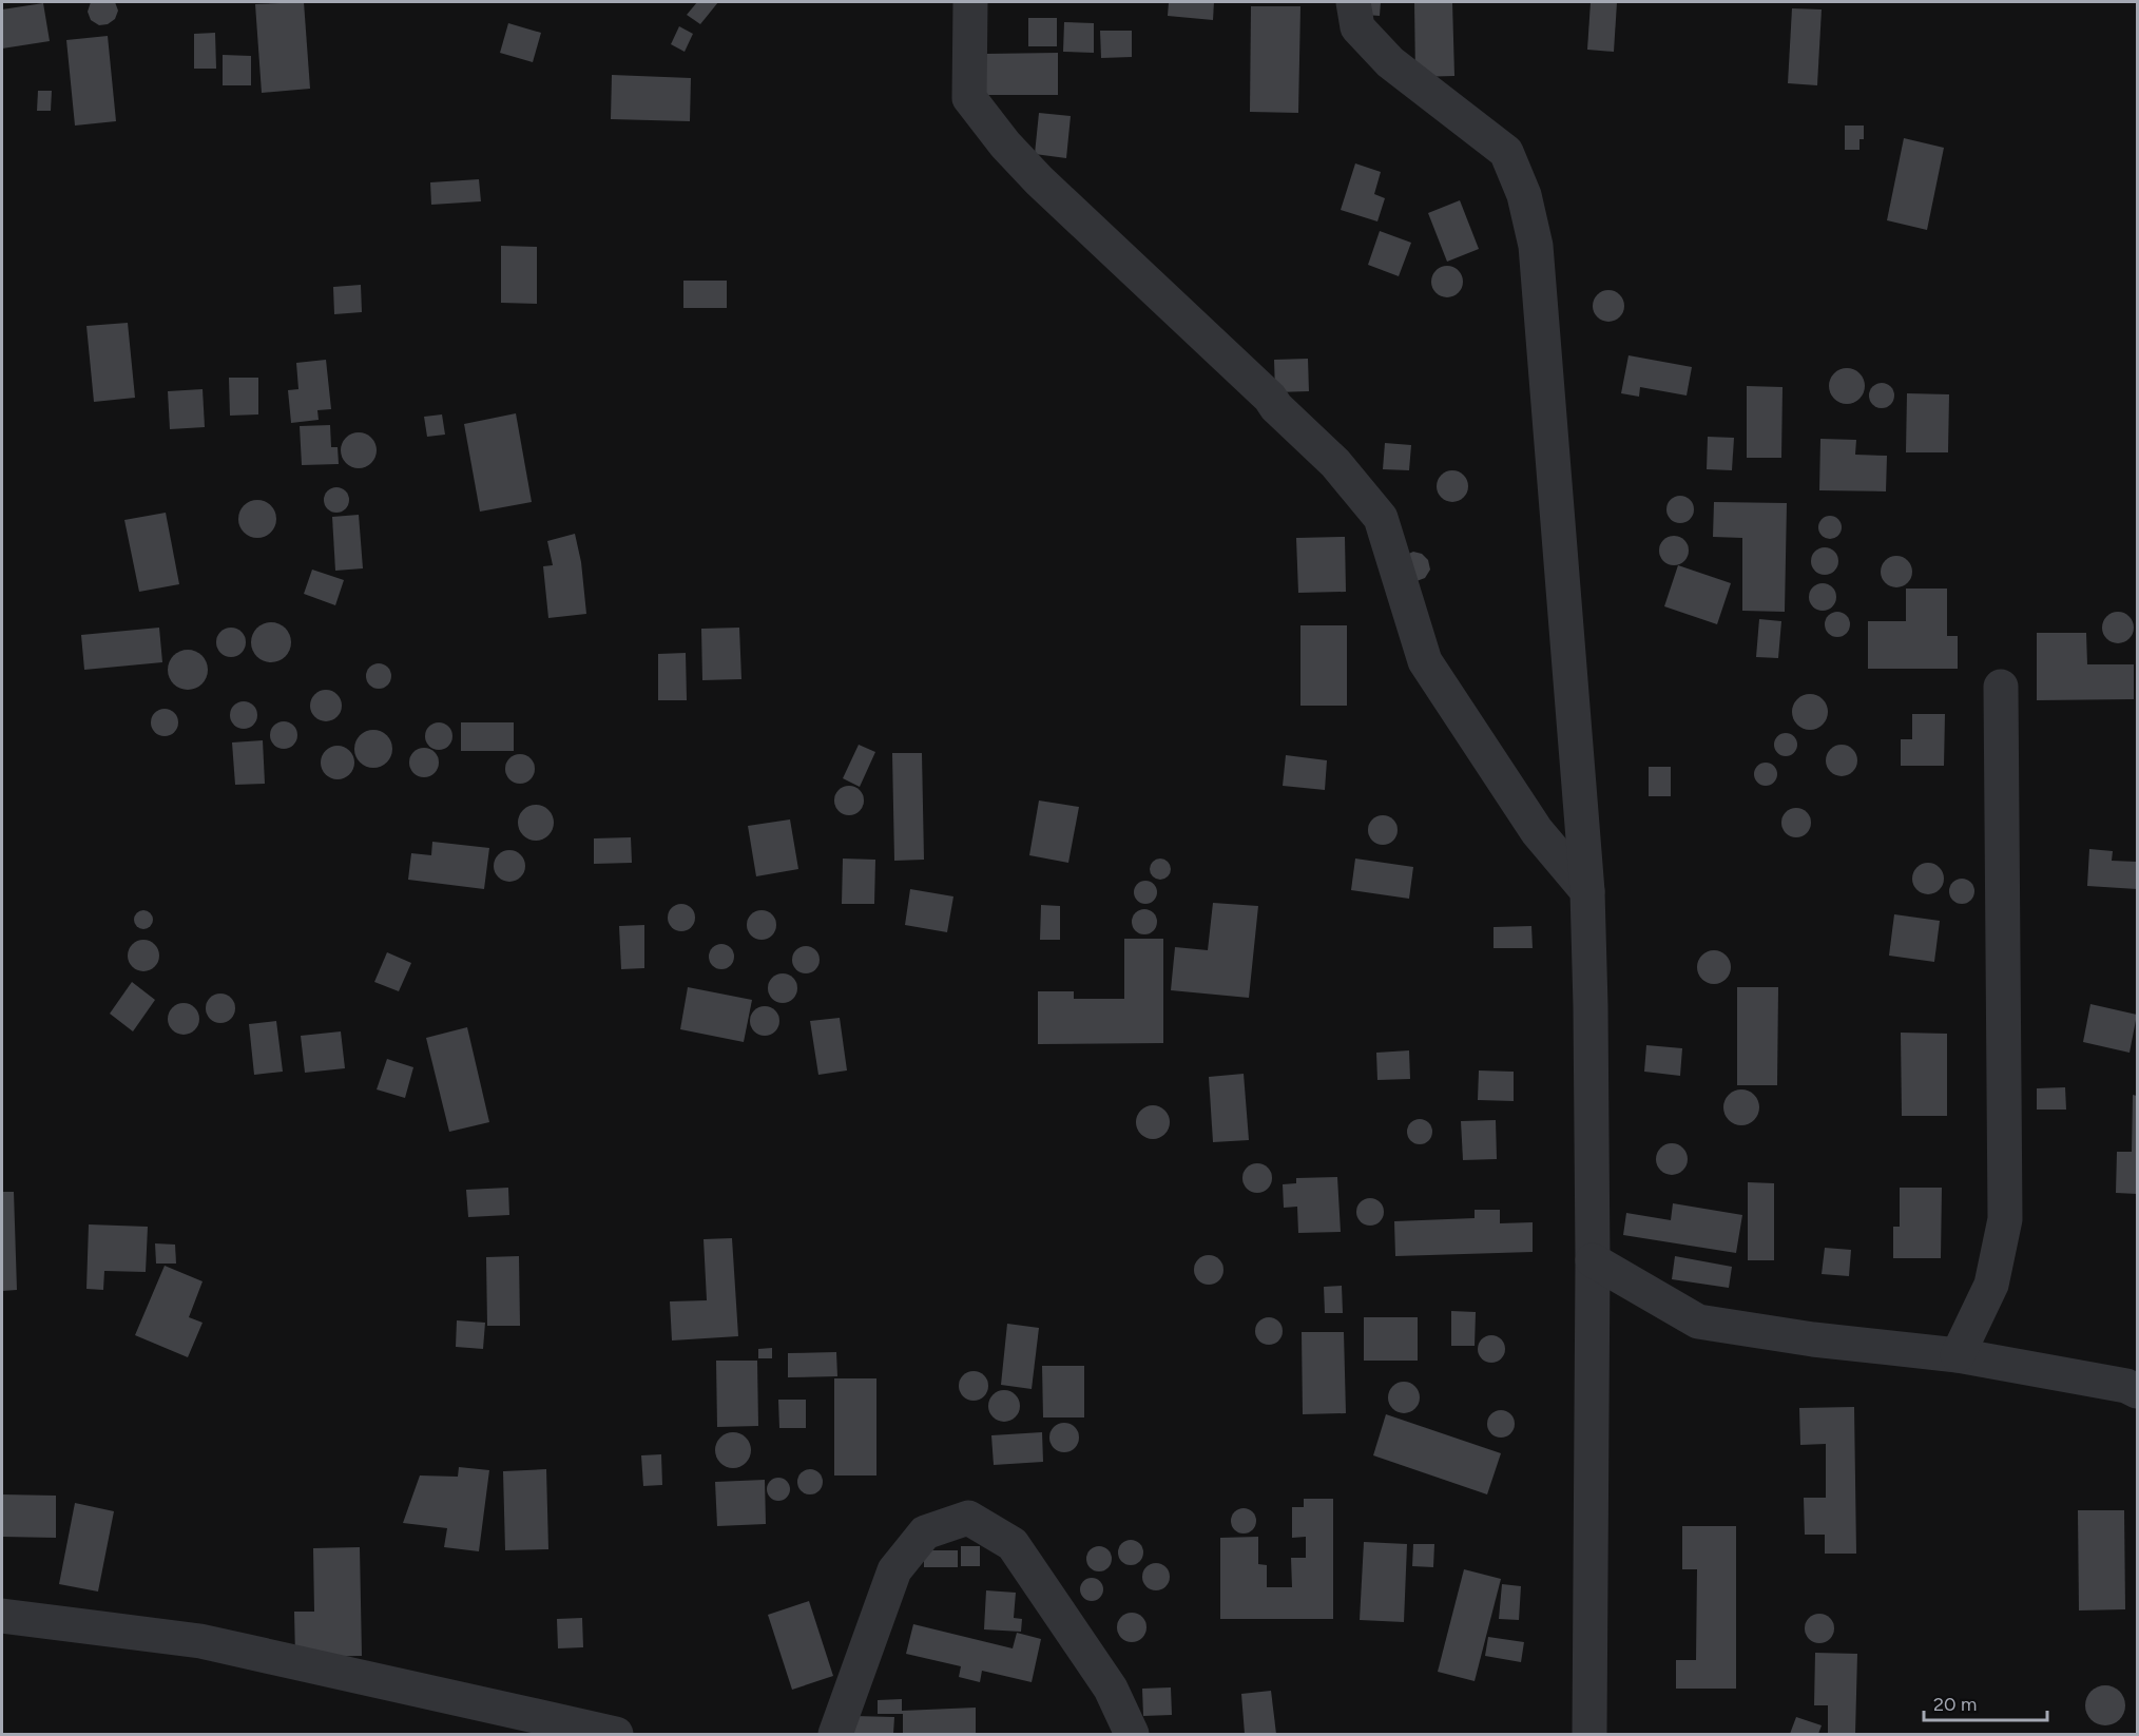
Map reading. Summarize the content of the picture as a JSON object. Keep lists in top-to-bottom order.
{
  "scale_bar": "20 m"
}
